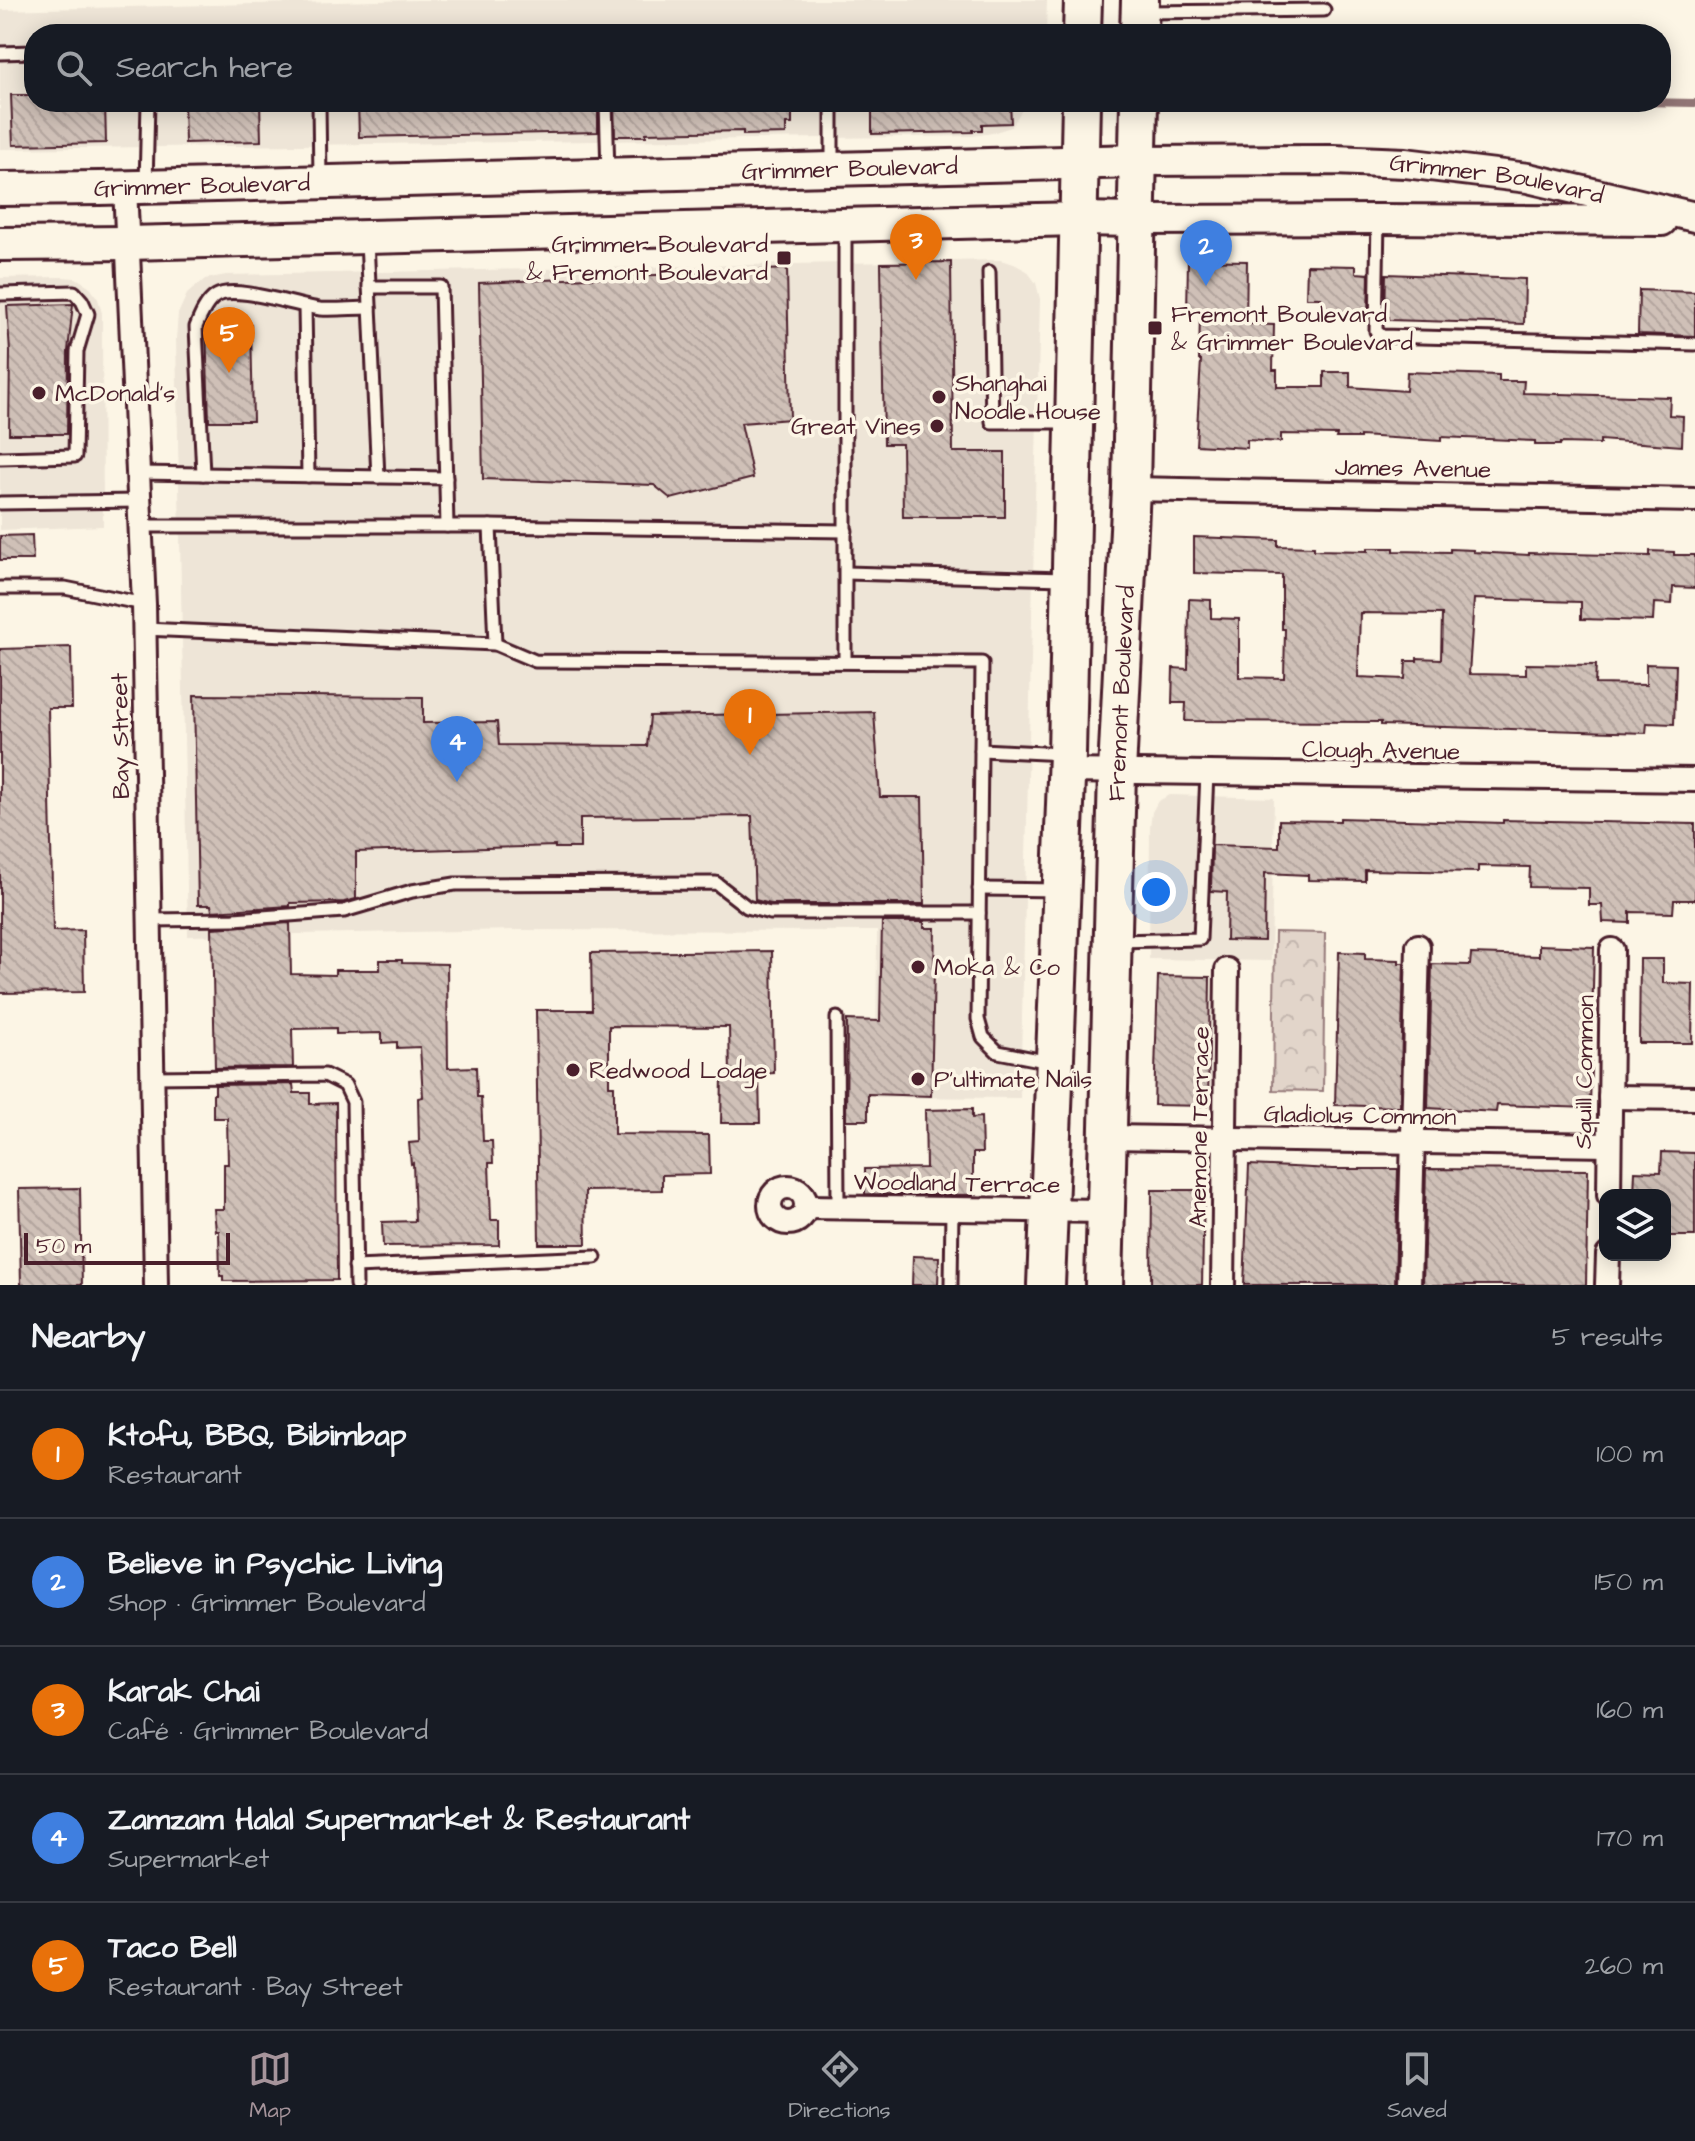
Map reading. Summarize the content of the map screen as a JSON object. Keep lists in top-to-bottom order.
{
  "streets": {
    "main road": ["Grimmer Boulevard", "Fremont Boulevard"],
    "street": [
      "James Avenue",
      "Bay Street",
      "Clough Avenue",
      "Squill Common",
      "Gladiolus Common",
      "Anemone Terrace",
      "Woodland Terrace"
    ]
  },
  "crossings": [
    ["Grimmer Boulevard", "Fremont Boulevard"],
    ["Grimmer Boulevard", "Bay Street"],
    ["James Avenue", "Fremont Boulevard"],
    ["Fremont Boulevard", "Clough Avenue"],
    ["Fremont Boulevard", "Gladiolus Common"],
    ["Fremont Boulevard", "Woodland Terrace"],
    ["Squill Common", "Gladiolus Common"],
    ["Gladiolus Common", "Anemone Terrace"]
  ],
  "places": {
    "transit": ["Grimmer Boulevard & Fremont Boulevard", "Fremont Boulevard & Grimmer Boulevard"],
    "other": [
      "McDonald's",
      "Shanghai Noodle House",
      "Great Vines",
      "Moka & Co",
      "Redwood Lodge",
      "P'ultimate Nails"
    ]
  },
  "scale_bar": "50 m",
  "page": {
    "search": "Search here",
    "pins": [
      "3",
      "2",
      "5",
      "1",
      "4"
    ],
    "scale": "50 m",
    "heading": ["Nearby", "5 results"],
    "list": [
      {
        "mark": "1",
        "name": "Ktofu, BBQ, Bibimbap",
        "note": "Restaurant",
        "value": "100 m"
      },
      {
        "mark": "2",
        "name": "Believe in Psychic Living",
        "note": "Shop · Grimmer Boulevard",
        "value": "150 m"
      },
      {
        "mark": "3",
        "name": "Karak Chai",
        "note": "Café · Grimmer Boulevard",
        "value": "160 m"
      },
      {
        "mark": "4",
        "name": "Zamzam Halal Supermarket & Restaurant",
        "note": "Supermarket",
        "value": "170 m"
      },
      {
        "mark": "5",
        "name": "Taco Bell",
        "note": "Restaurant · Bay Street",
        "value": "260 m"
      }
    ],
    "nav": ["Map", "Directions", "Saved"]
  }
}
